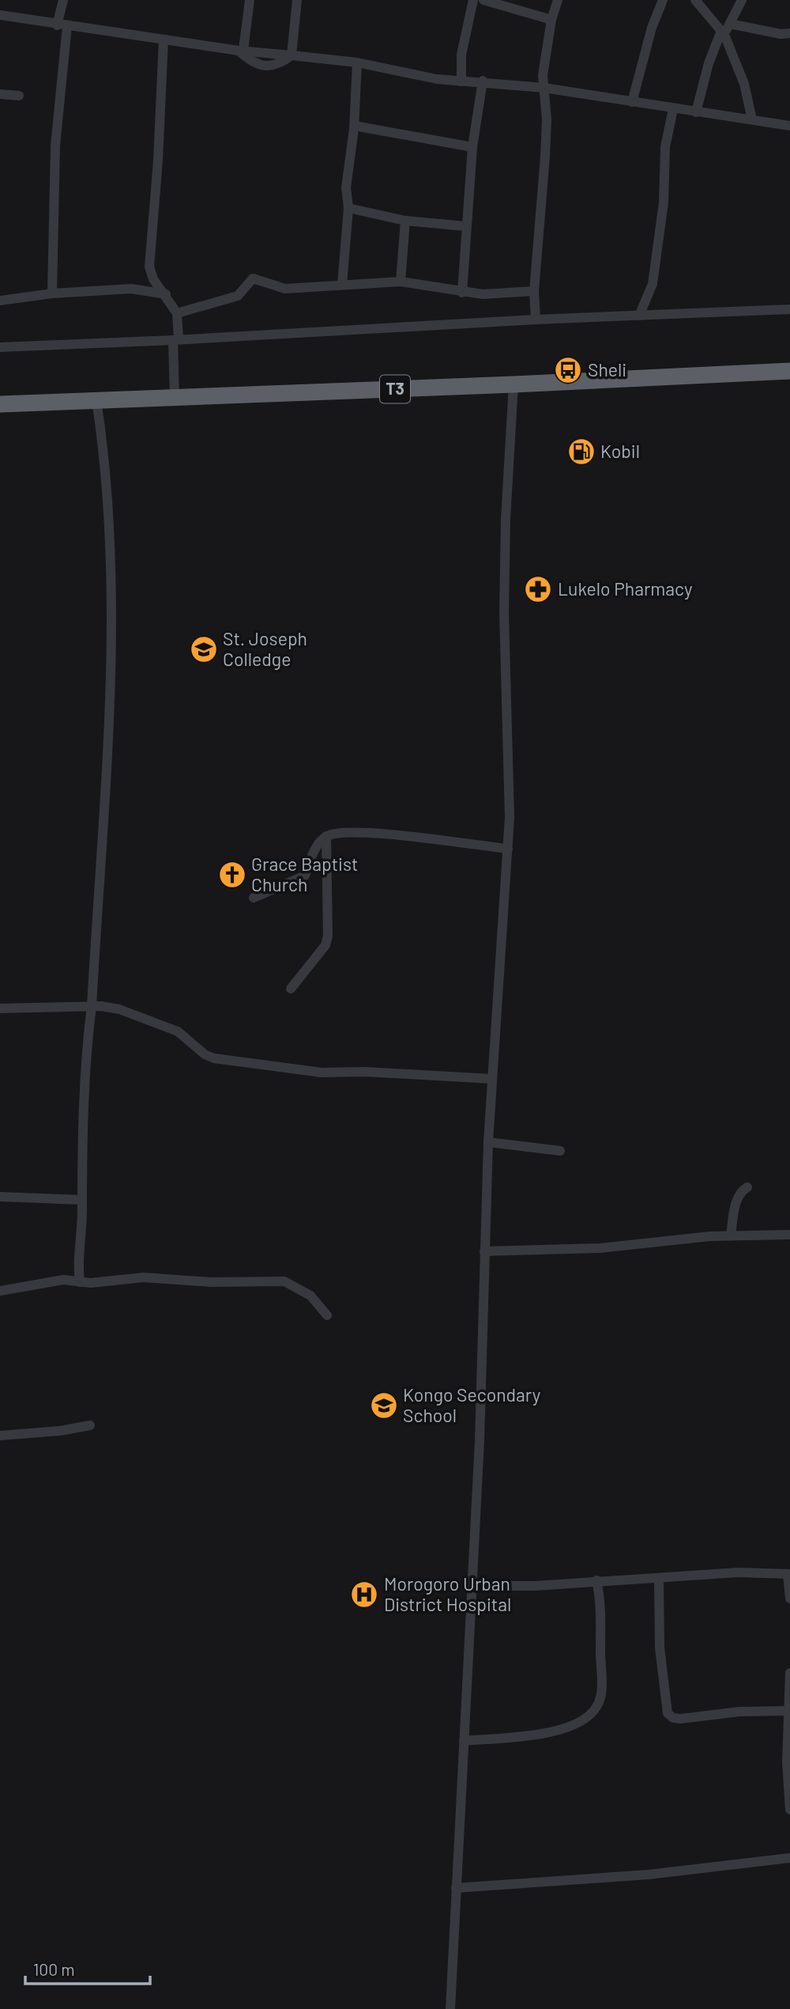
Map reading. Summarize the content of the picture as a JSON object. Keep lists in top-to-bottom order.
{
  "streets": {
    "highway": ["T3"]
  },
  "places": {
    "bus stop": ["Sheli"],
    "fuel station": ["Kobil"],
    "pharmacy": ["Lukelo Pharmacy"],
    "school or university": ["St. Joseph Colledge", "Kongo Secondary School"],
    "church": ["Grace Baptist Church"],
    "hospital": ["Morogoro Urban District Hospital"]
  },
  "scale_bar": "100 m"
}
